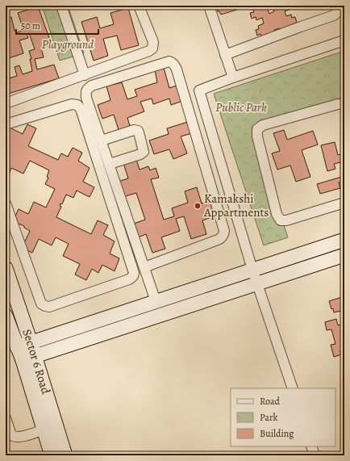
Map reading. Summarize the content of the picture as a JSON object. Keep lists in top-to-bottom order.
{
  "streets": {
    "street": ["Sector 6 Road"]
  },
  "parks": ["Playground", "Public Park"],
  "places": ["Kamakshi Appartments"],
  "legend": ["Road", "Park", "Building"],
  "scale_bar": "50 m"
}
